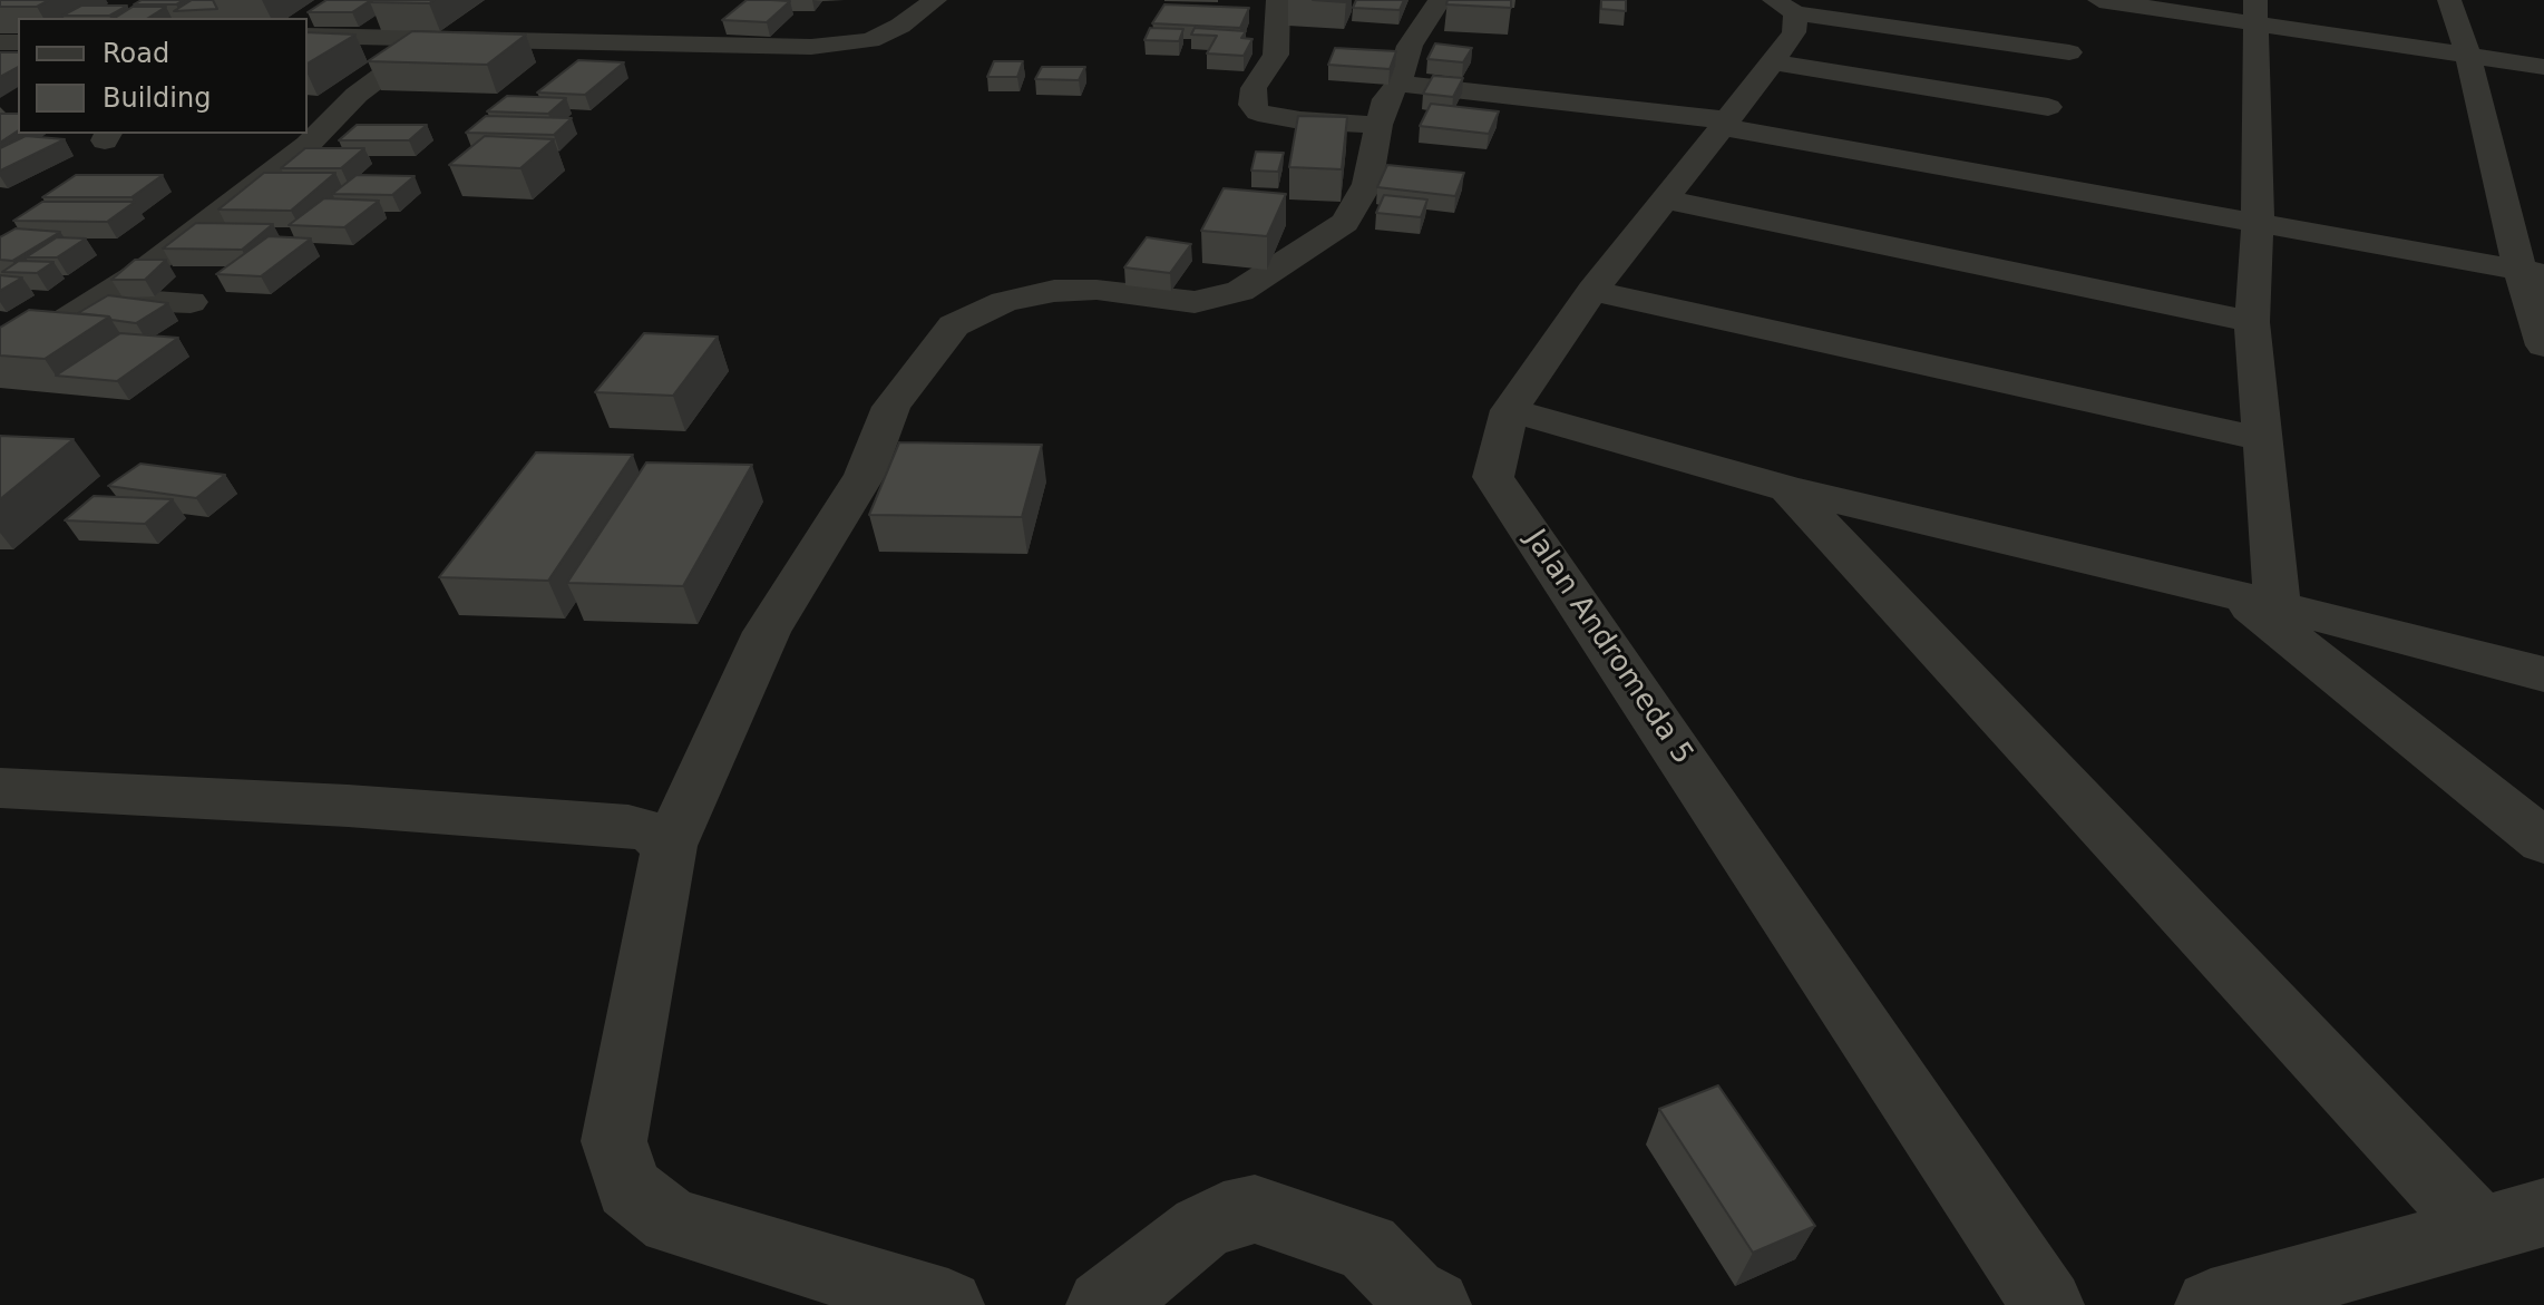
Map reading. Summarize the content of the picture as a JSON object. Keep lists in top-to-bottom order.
{
  "streets": {
    "street": ["Jalan Andromeda 5"]
  },
  "legend": ["Road", "Building"]
}
